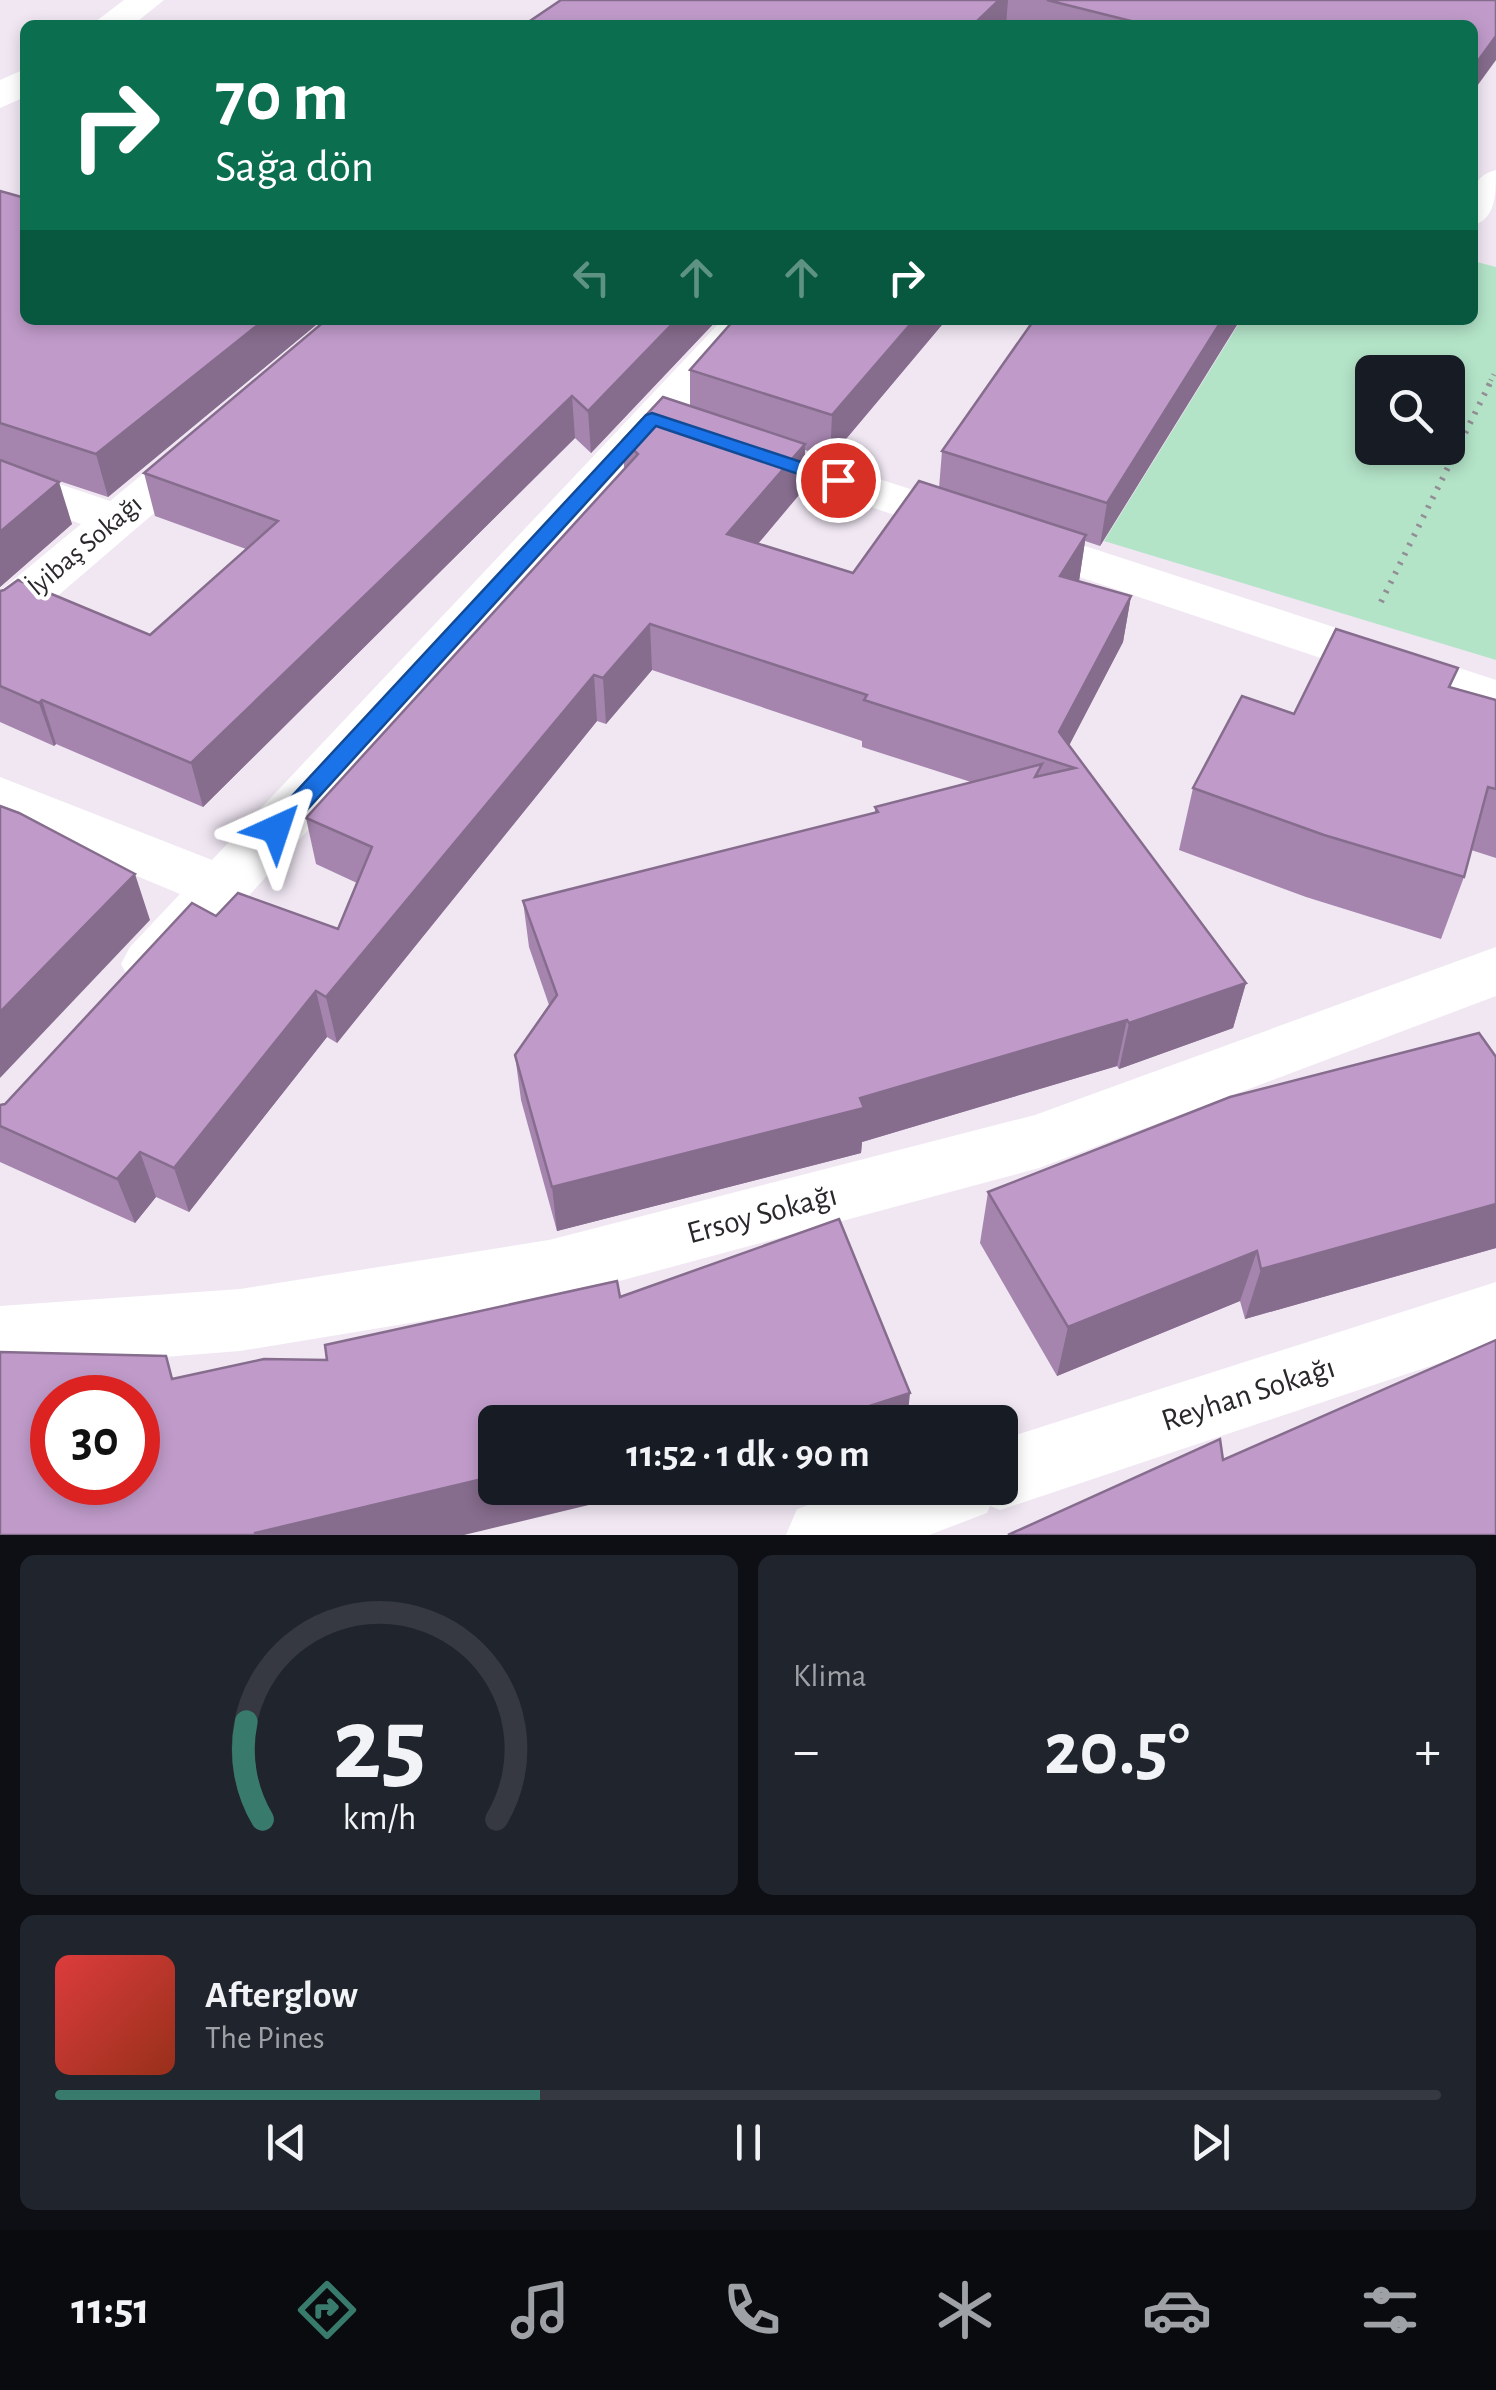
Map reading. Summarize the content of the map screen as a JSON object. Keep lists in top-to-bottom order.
{
  "streets": {
    "street": ["İyibaş Sokağı", "Ersoy Sokağı", "Reyhan Sokağı"]
  },
  "page": {
    "turn": ["70 m", "Sağa dön"],
    "limit": "30",
    "trip": "11:52 · 1 dk · 90 m",
    "tile": "Klima",
    "heat": ["−", "20.5°", "+"],
    "song": ["Afterglow", "The Pines"],
    "tabs": "11:51",
    "gauge": ["25", "km/h"]
  }
}
